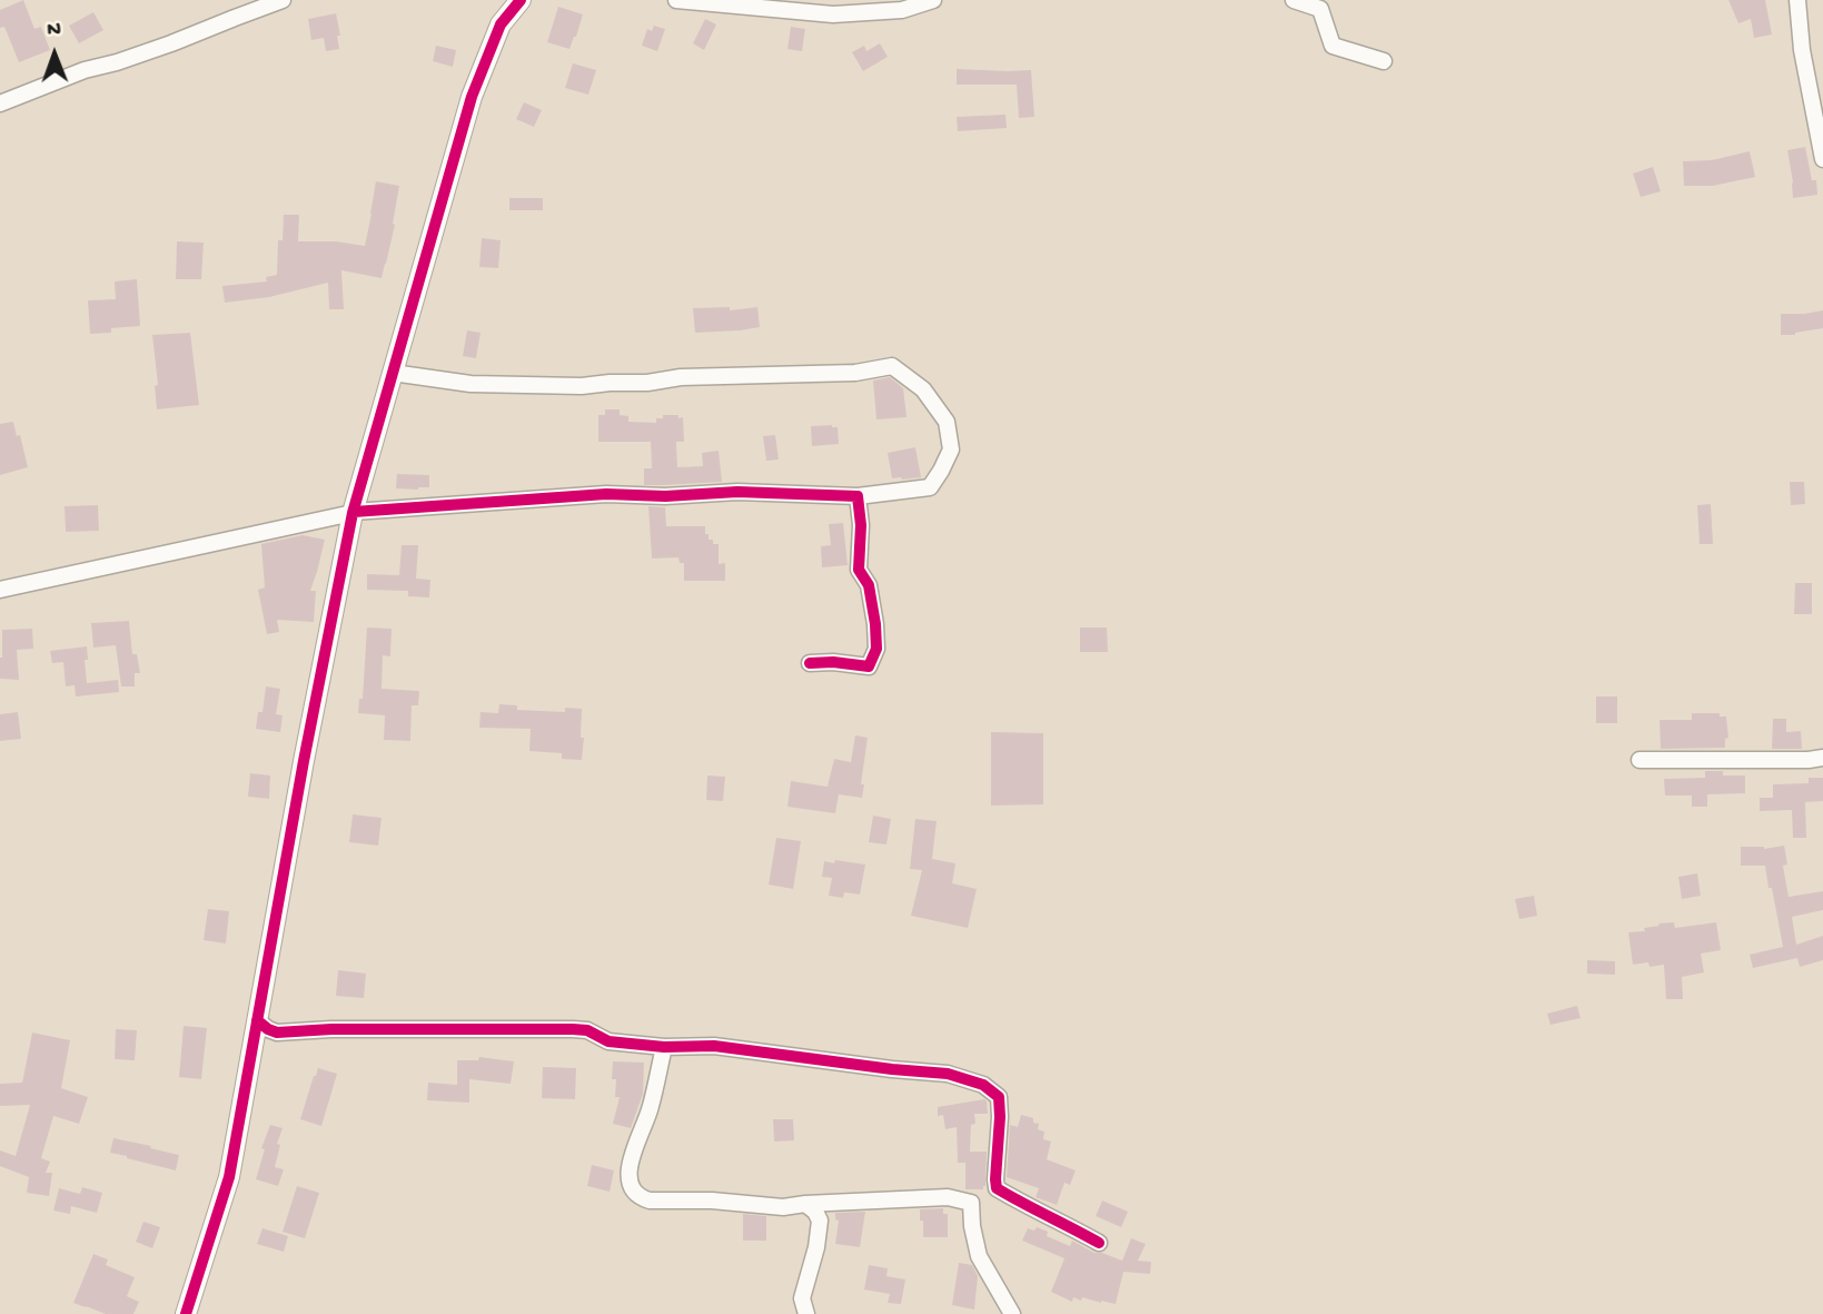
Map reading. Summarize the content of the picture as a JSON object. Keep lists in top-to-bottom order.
{
  "north": "top"
}
